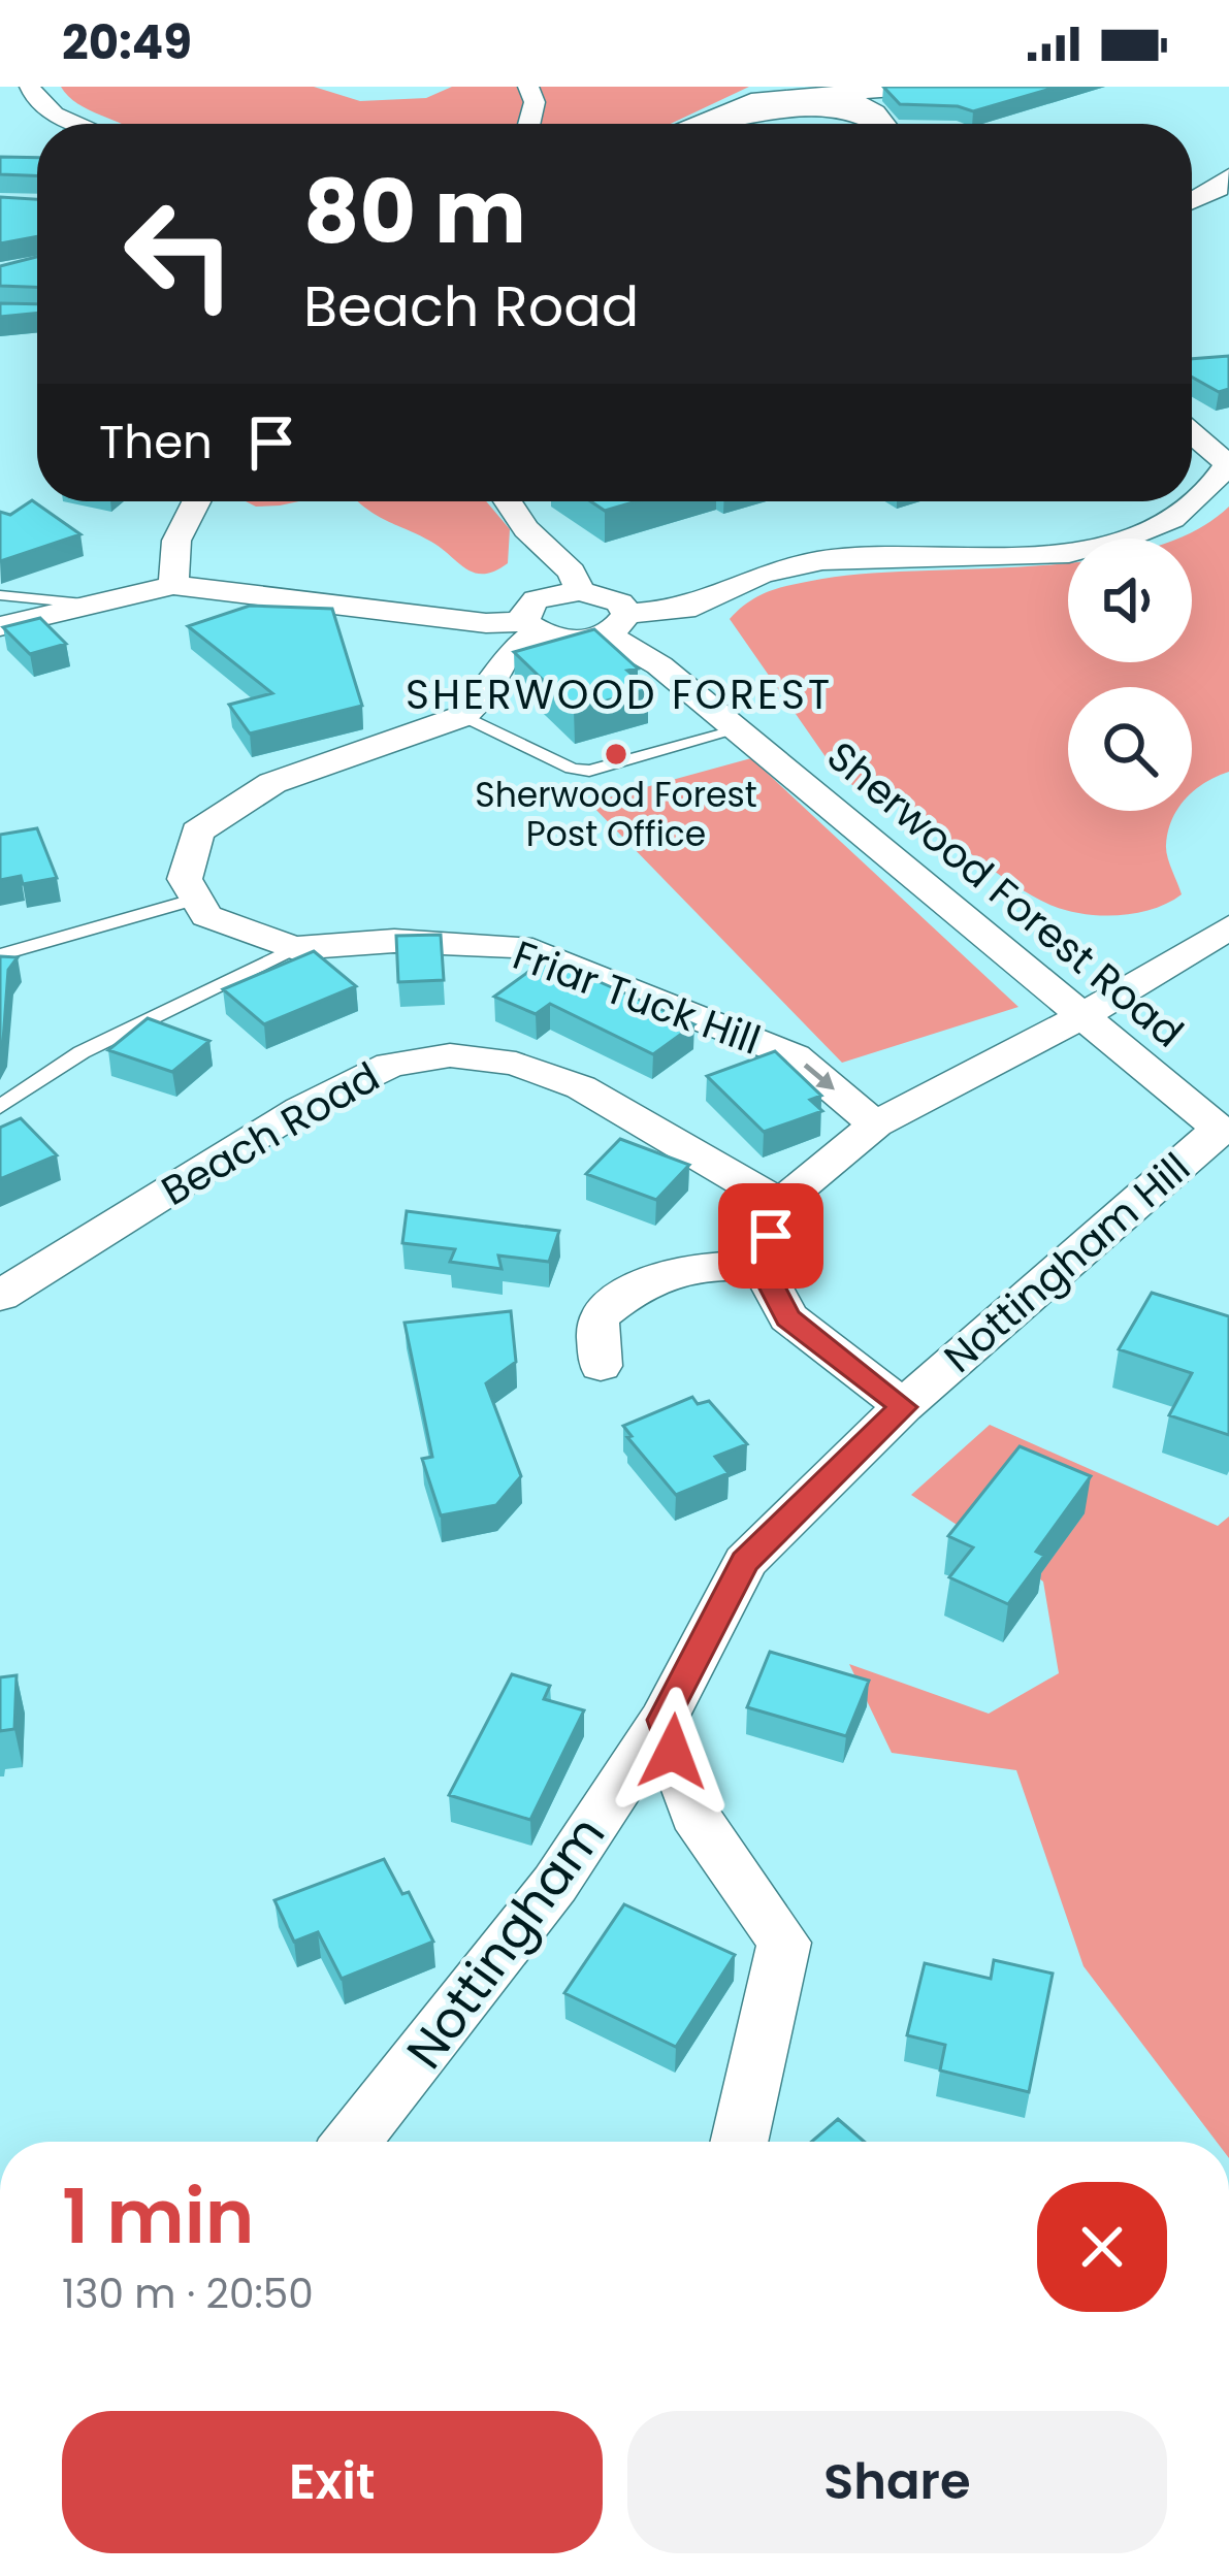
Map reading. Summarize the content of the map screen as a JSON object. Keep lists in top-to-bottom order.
{
  "streets": {
    "street": [
      "Sherwood Forest Road",
      "Friar Tuck Hill",
      "Beach Road",
      "Nottingham Hill",
      "Nottingham"
    ]
  },
  "crossings": [
    ["Sherwood Forest Road", "Nottingham Hill"],
    ["Nottingham Hill", "Nottingham"]
  ],
  "districts": ["SHERWOOD FOREST"],
  "places": ["Sherwood Forest Post Office"],
  "page": {
    "status": "20:49",
    "turn": ["80 m", "Beach Road"],
    "then": "Then",
    "heading": ["1 min", "130 m · 20:50"],
    "buttons": ["Exit", "Share"]
  }
}
